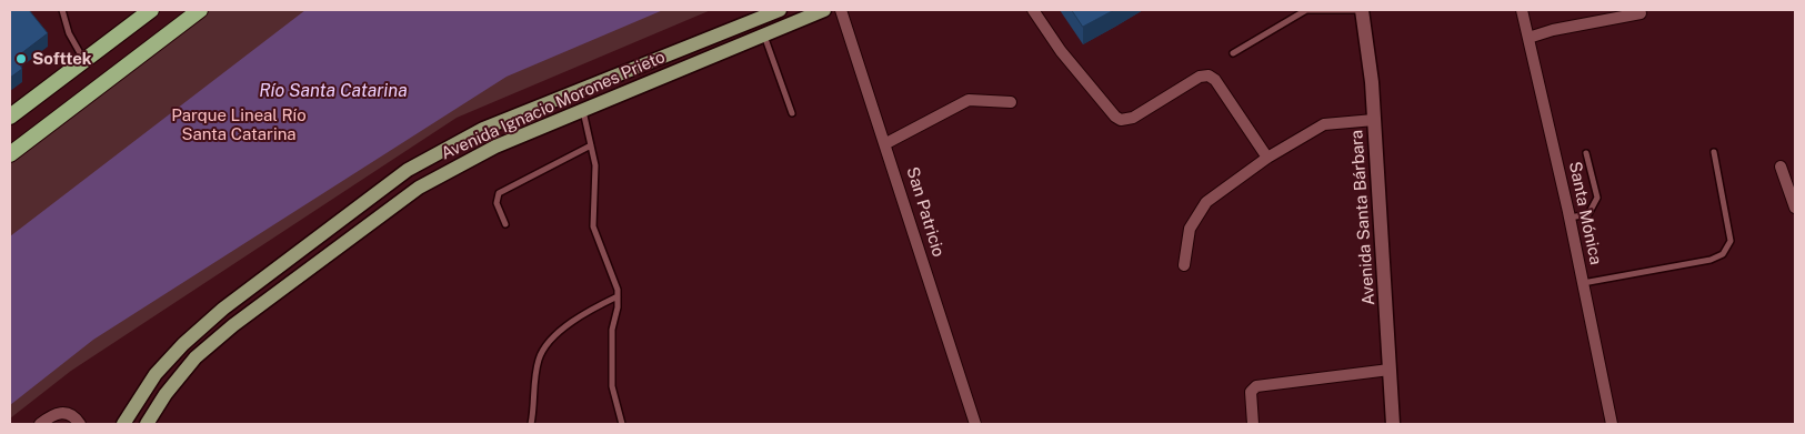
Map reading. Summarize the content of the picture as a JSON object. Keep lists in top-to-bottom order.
{
  "streets": {
    "main road": ["Avenida Ignacio Morones Prieto"],
    "street": ["San Patricio", "Santa Mónica", "Avenida Santa Bárbara"]
  },
  "water": ["Río Santa Catarina"],
  "parks": ["Parque Lineal Río Santa Catarina"],
  "places": ["Softtek"]
}
